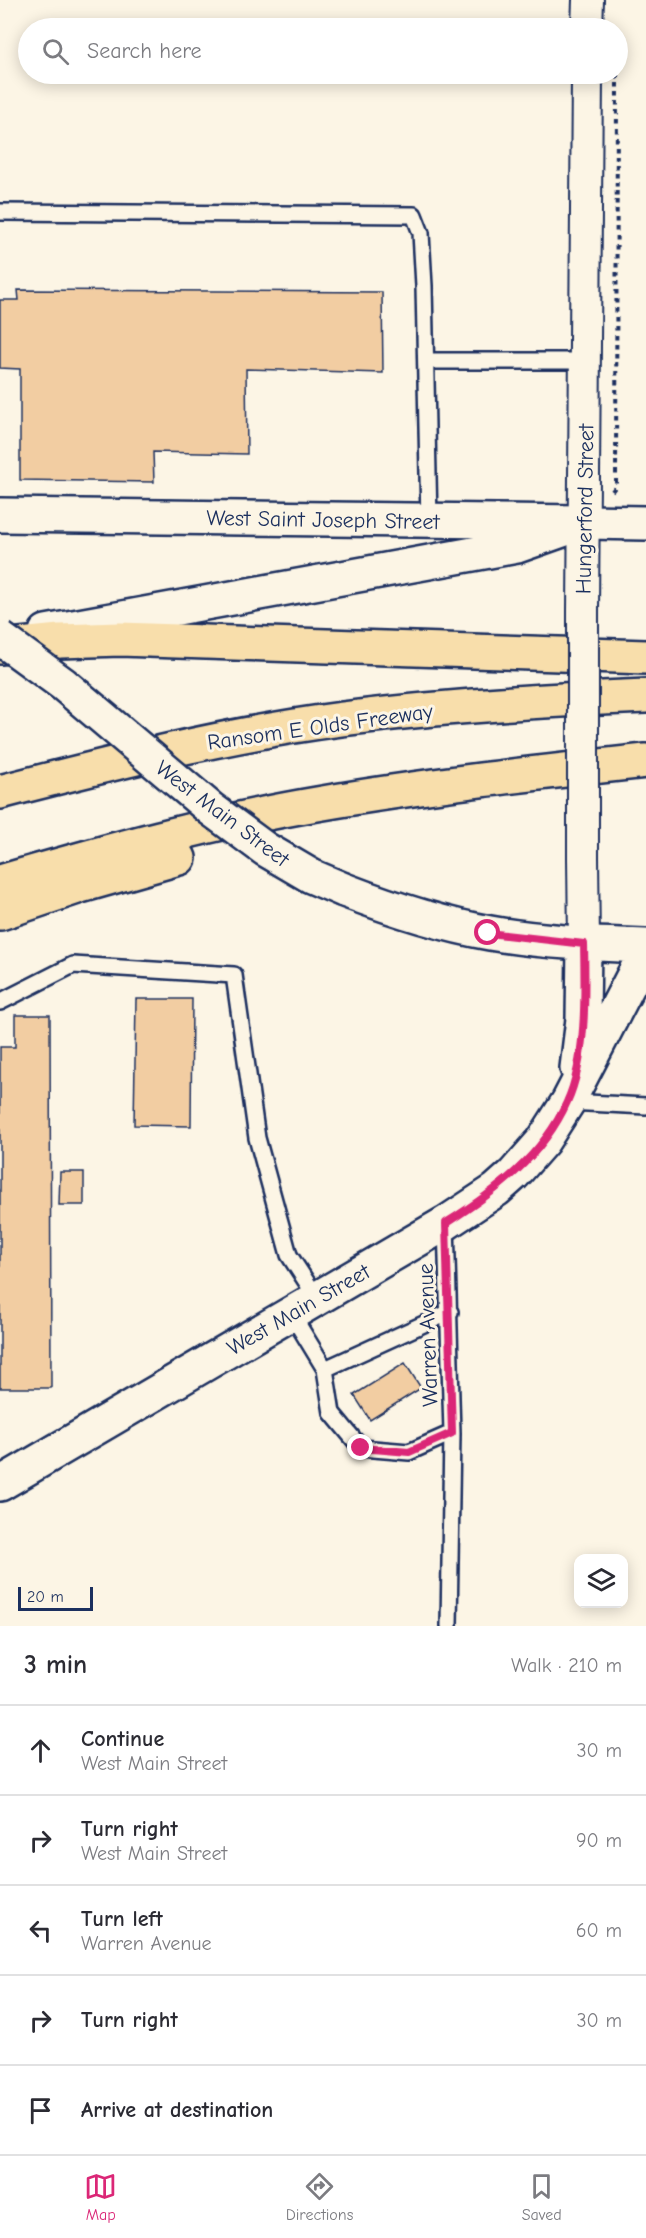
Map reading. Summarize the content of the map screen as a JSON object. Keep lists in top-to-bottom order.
{
  "streets": {
    "highway": ["Ransom E Olds Freeway"],
    "street": ["Hungerford Street", "West Saint Joseph Street", "West Main Street"],
    "lane": ["Warren Avenue"]
  },
  "crossings": [
    ["Hungerford Street", "West Saint Joseph Street"],
    ["Hungerford Street", "West Main Street"],
    ["West Main Street", "Warren Avenue"]
  ],
  "scale_bar": "20 m",
  "page": {
    "search": "Search here",
    "scale": "20 m",
    "heading": ["3 min", "Walk · 210 m"],
    "list": [
      ["Continue", "West Main Street", "30 m"],
      ["Turn right", "West Main Street", "90 m"],
      ["Turn left", "Warren Avenue", "60 m"],
      ["Turn right", "30 m"],
      "Arrive at destination"
    ],
    "nav": ["Map", "Directions", "Saved"]
  }
}
